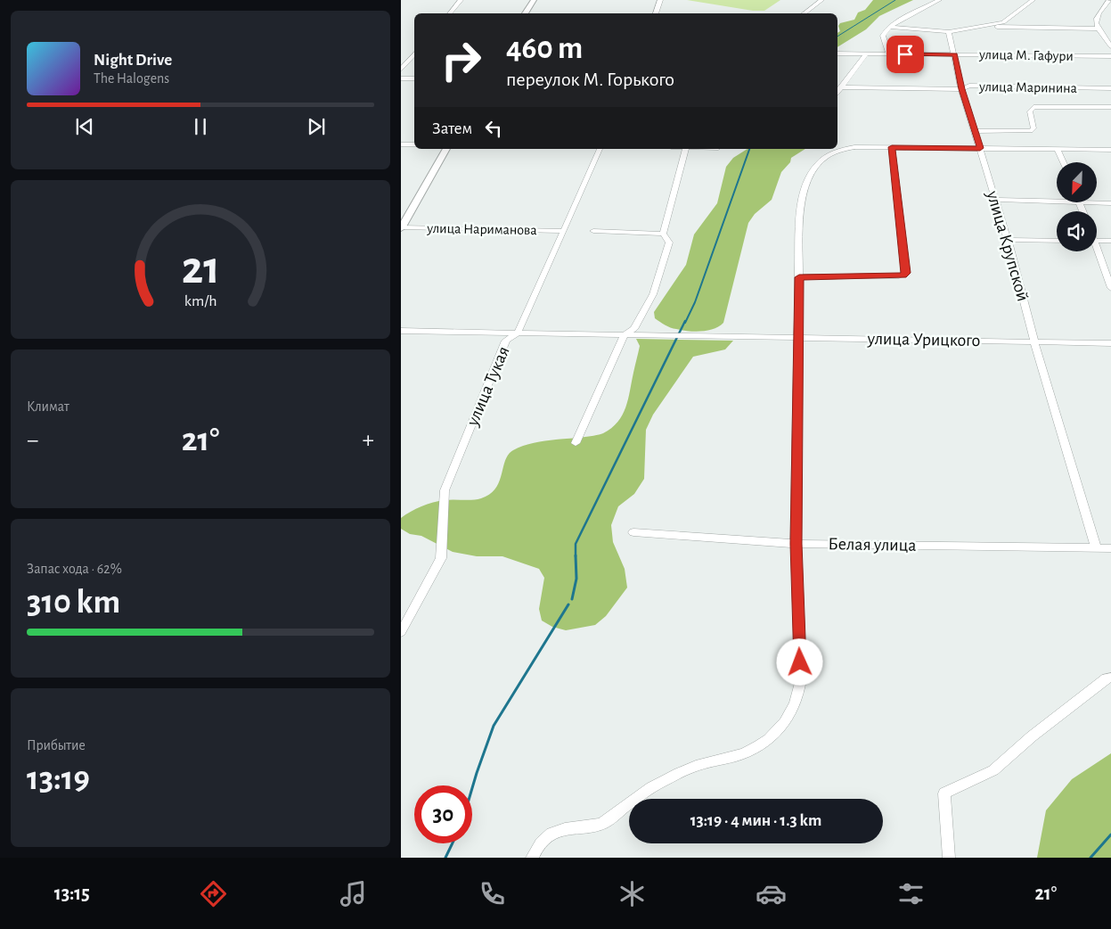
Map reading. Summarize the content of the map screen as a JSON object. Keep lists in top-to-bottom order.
{
  "streets": {
    "street": [
      "улица М. Гафури",
      "улица Маринина",
      "улица Нариманова",
      "улица Крупской",
      "улица Урицкого",
      "улица Тукая",
      "Белая улица"
    ]
  },
  "crossings": [
    ["улица М. Гафури", "улица Крупской"],
    ["улица Маринина", "улица Крупской"],
    ["улица Нариманова", "улица Тукая"],
    ["улица Крупской", "улица Урицкого"],
    ["улица Крупской", "Белая улица"]
  ],
  "north": "bottom left",
  "page": {
    "turn": ["460 m", "переулок М. Горького"],
    "song": ["Night Drive", "The Halogens"],
    "then": "Затем",
    "tile": [
      "Климат",
      ["Запас хода · 62%", "310 km"],
      ["Прибытие", "13:19"]
    ],
    "heat": ["−", "21°", "+"],
    "limit": "30",
    "trip": "13:19 · 4 мин · 1.3 km",
    "tabs": ["13:15", "21°"],
    "gauge": ["21", "km/h"]
  }
}
